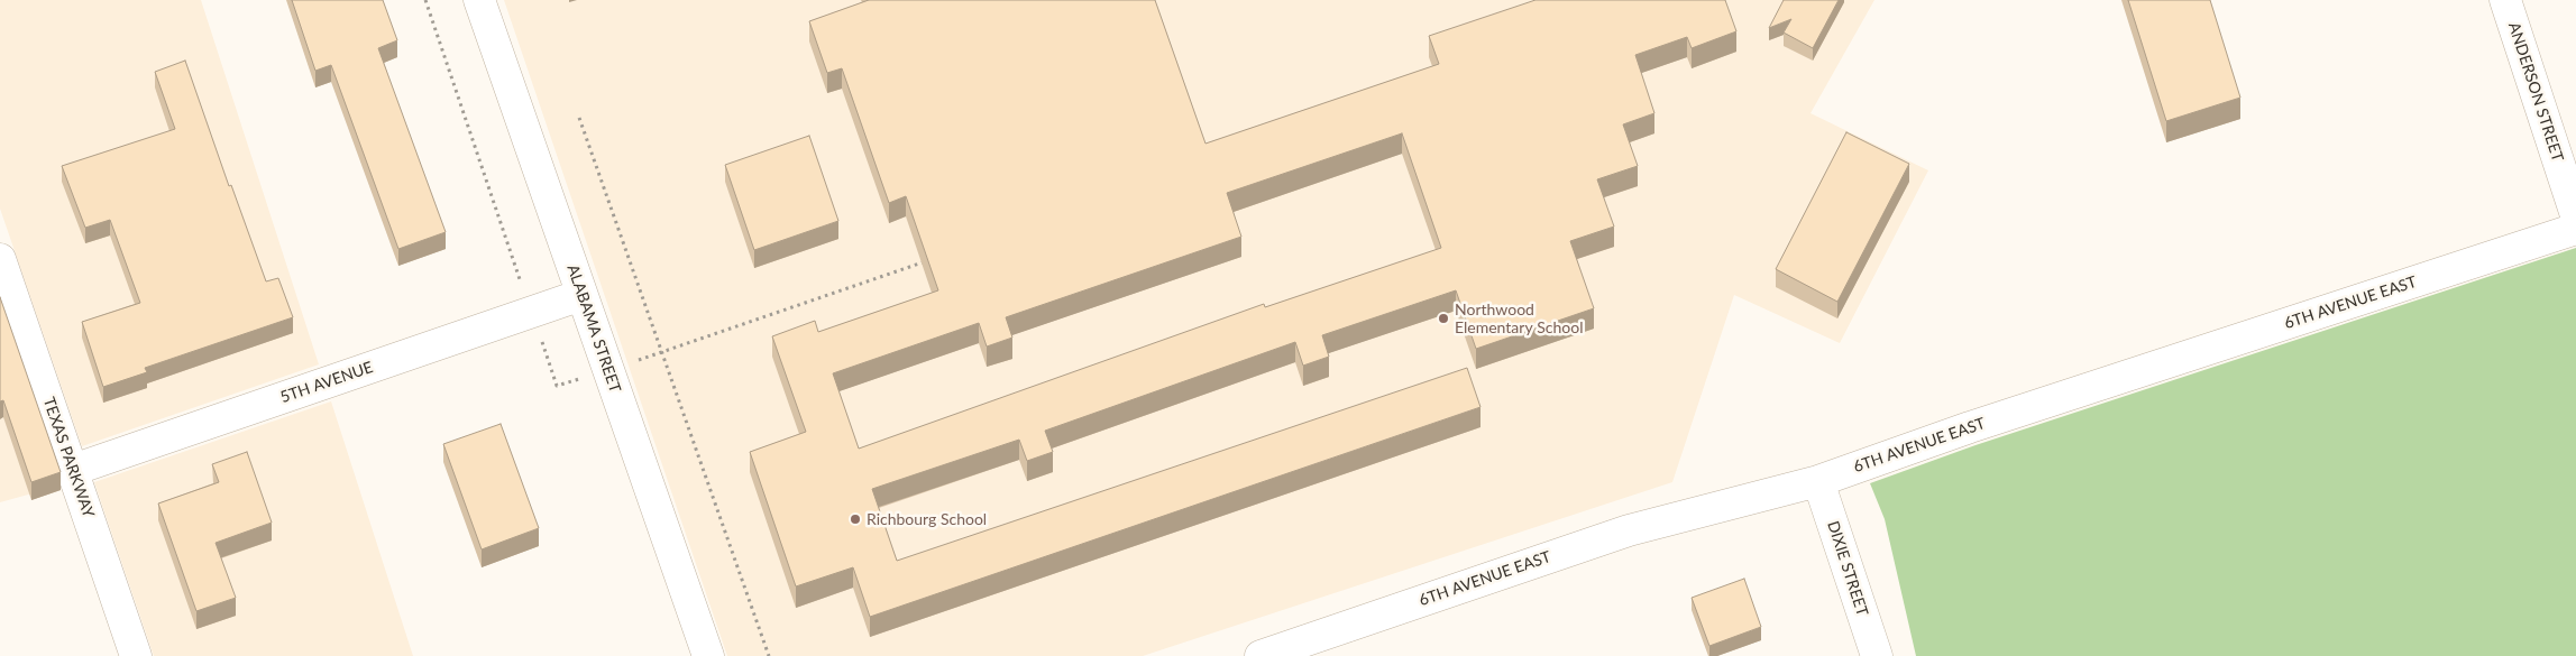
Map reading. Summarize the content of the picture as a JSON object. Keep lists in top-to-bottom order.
{
  "streets": {
    "street": [
      "ANDERSON STREET",
      "6TH AVENUE EAST",
      "ALABAMA STREET",
      "5TH AVENUE",
      "TEXAS PARKWAY",
      "DIXIE STREET"
    ]
  },
  "crossings": [
    ["6TH AVENUE EAST", "DIXIE STREET"],
    ["ALABAMA STREET", "5TH AVENUE"],
    ["5TH AVENUE", "TEXAS PARKWAY"]
  ],
  "places": ["Northwood Elementary School", "Richbourg School"]
}
